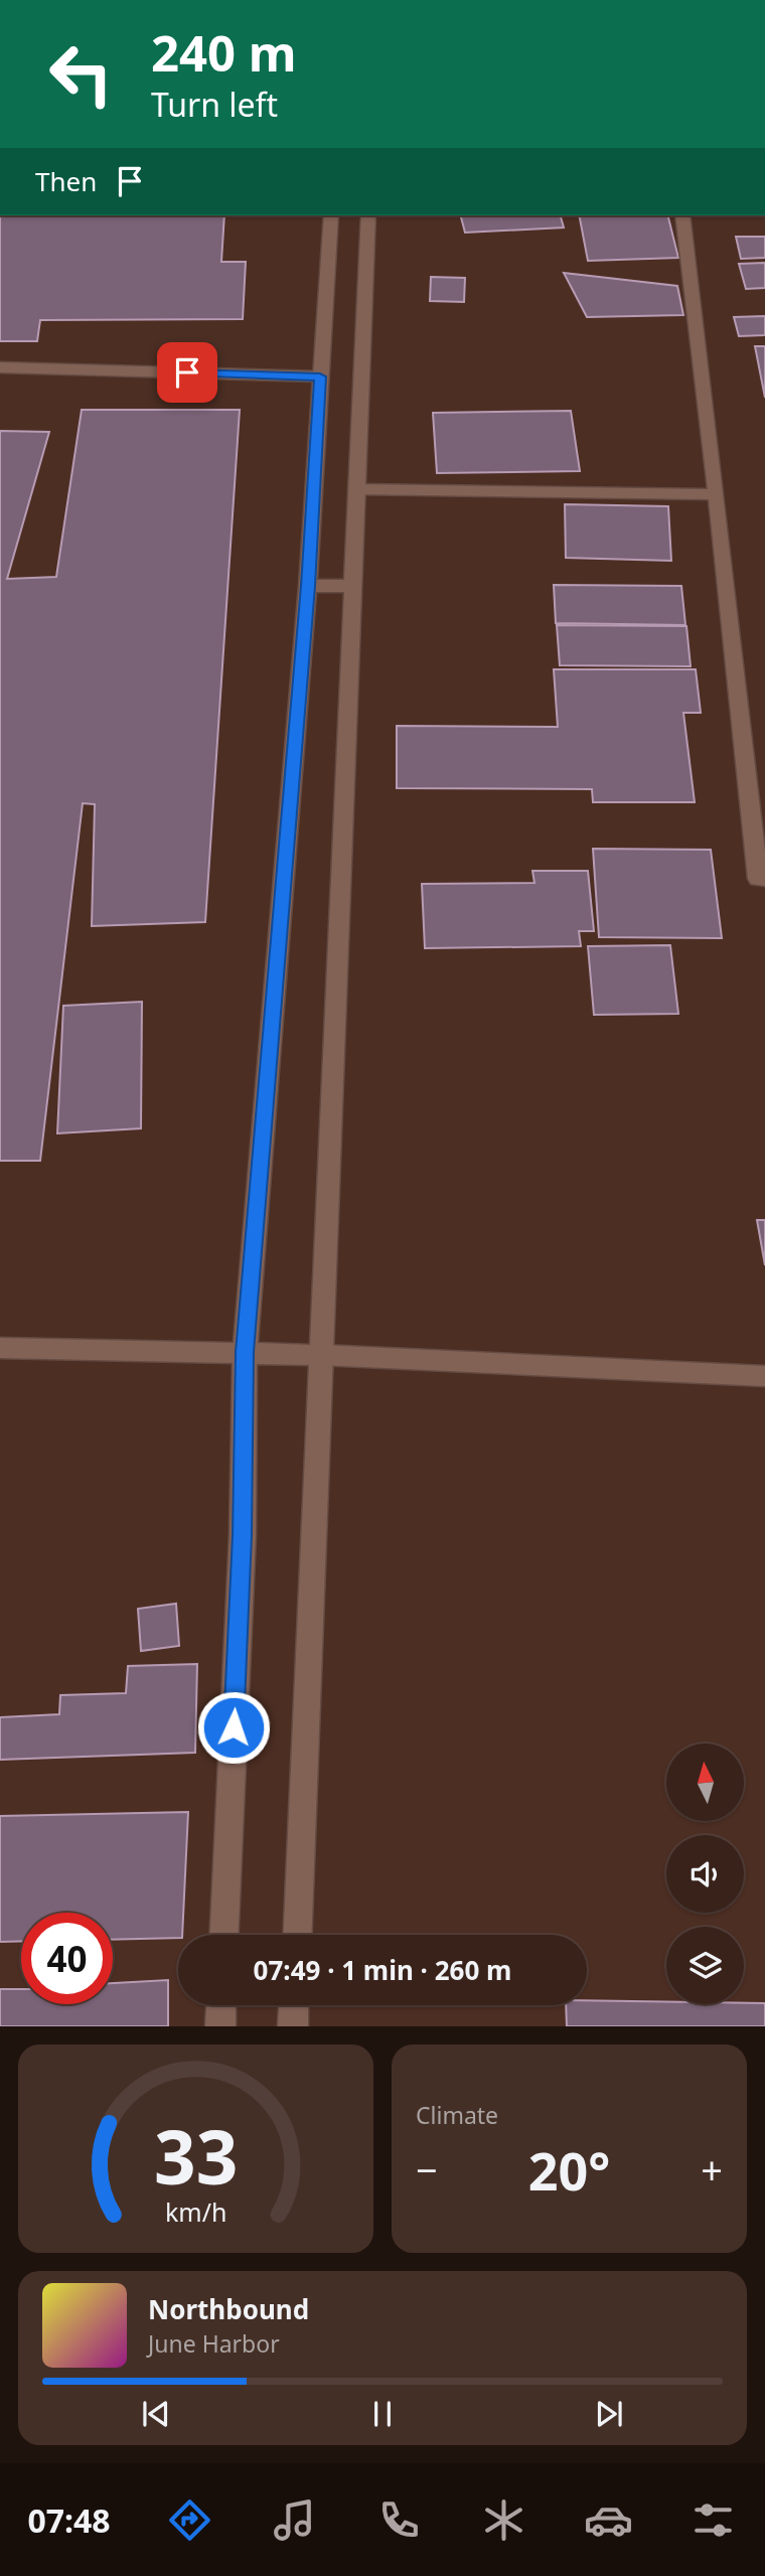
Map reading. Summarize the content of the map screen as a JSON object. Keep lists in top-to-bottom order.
{
  "north": "top",
  "page": {
    "turn": ["240 m", "Turn left"],
    "then": "Then",
    "limit": "40",
    "trip": "07:49 · 1 min · 260 m",
    "tile": "Climate",
    "heat": ["−", "20°", "+"],
    "song": ["Northbound", "June Harbor"],
    "tabs": "07:48",
    "gauge": ["33", "km/h"]
  }
}
